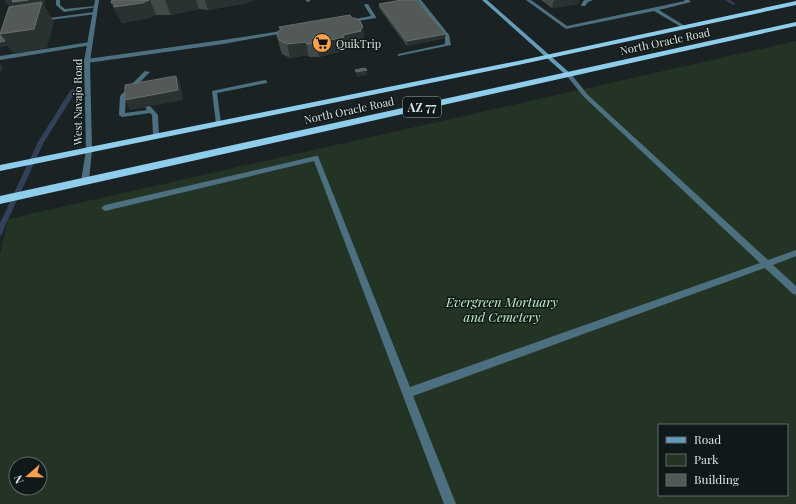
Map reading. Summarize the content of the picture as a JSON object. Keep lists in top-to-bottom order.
{
  "streets": {
    "highway": ["North Oracle Road", "AZ 77"],
    "street": ["West Navajo Road"]
  },
  "crossings": [
    ["North Oracle Road", "West Navajo Road"]
  ],
  "parks": ["Evergreen Mortuary and Cemetery"],
  "places": {
    "supermarket": ["QuikTrip"]
  },
  "legend": ["Road", "Park", "Building"],
  "north": "left"
}
